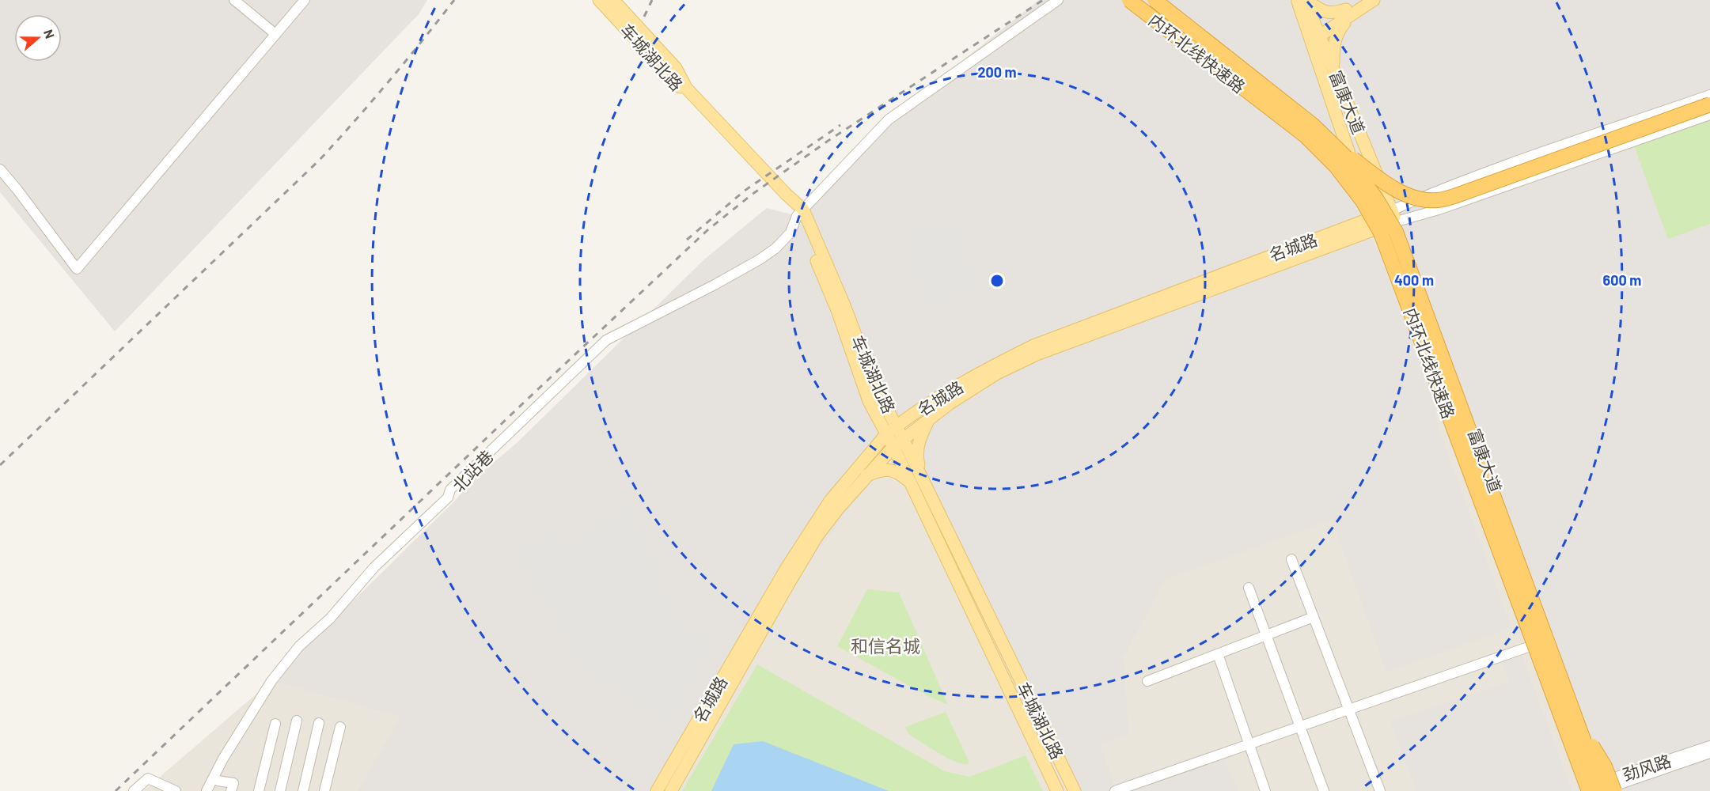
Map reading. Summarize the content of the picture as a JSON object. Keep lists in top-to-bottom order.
{
  "streets": {
    "highway": ["内环北线快速路"],
    "main road": ["车城湖北路", "富康大道", "名城路"],
    "street": ["北站巷", "劲风路"]
  },
  "crossings": [
    ["内环北线快速路", "富康大道"],
    ["内环北线快速路", "劲风路"],
    ["车城湖北路", "名城路"],
    ["车城湖北路", "北站巷"],
    ["富康大道", "名城路"],
    ["富康大道", "劲风路"]
  ],
  "districts": ["和信名城"],
  "north": "right",
  "rings": ["200 m", "400 m", "600 m"]
}
